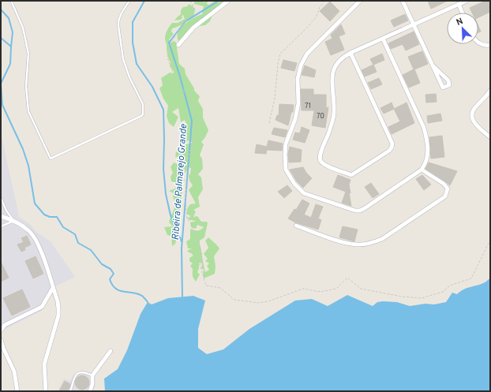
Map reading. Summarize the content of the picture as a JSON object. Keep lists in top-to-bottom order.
{
  "water": ["Ribeira de Palmarejo Grande"],
  "house_numbers": ["71", "70"],
  "north": "top left"
}
